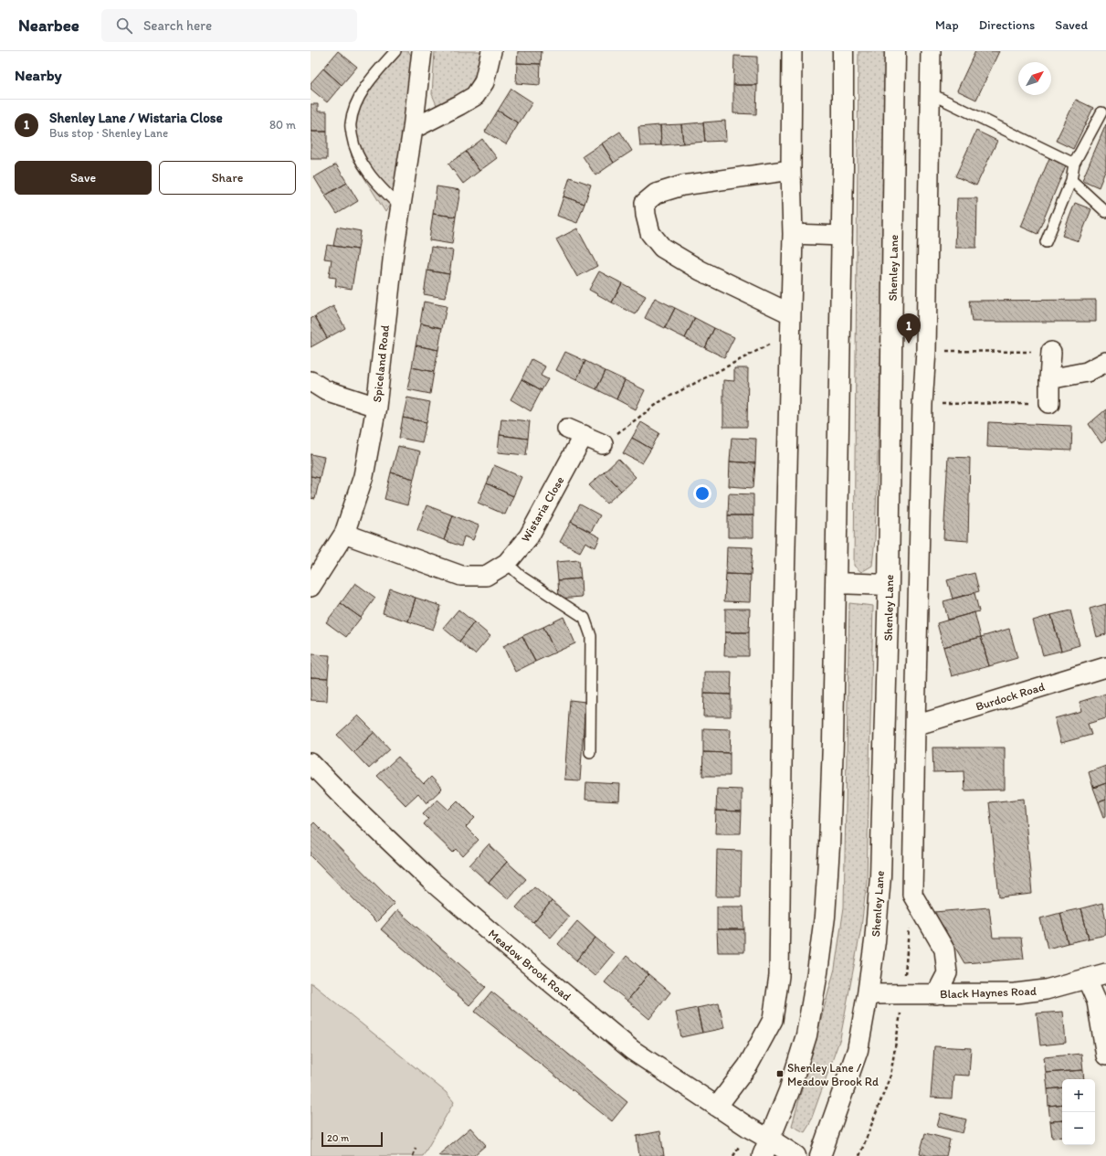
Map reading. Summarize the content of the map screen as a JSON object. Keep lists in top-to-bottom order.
{
  "streets": {
    "main road": ["Shenley Lane"],
    "street": [
      "Spiceland Road",
      "Wistaria Close",
      "Burdock Road",
      "Meadow Brook Road",
      "Black Haynes Road"
    ]
  },
  "crossings": [
    ["Shenley Lane", "Black Haynes Road"],
    ["Spiceland Road", "Wistaria Close"]
  ],
  "places": {
    "transit": ["Shenley Lane / Meadow Brook Rd"]
  },
  "scale_bar": "20 m",
  "north": "top right",
  "page": {
    "header": "Nearbee",
    "search": "Search here",
    "nav": ["Map", "Directions", "Saved"],
    "heading": "Nearby",
    "list": [
      {
        "mark": "1",
        "name": "Shenley Lane / Wistaria Close",
        "note": "Bus stop · Shenley Lane",
        "value": "80 m"
      }
    ],
    "buttons": ["Save", "Share"],
    "pins": "1",
    "map_buttons": ["+", "−"],
    "scale": "20 m"
  }
}
